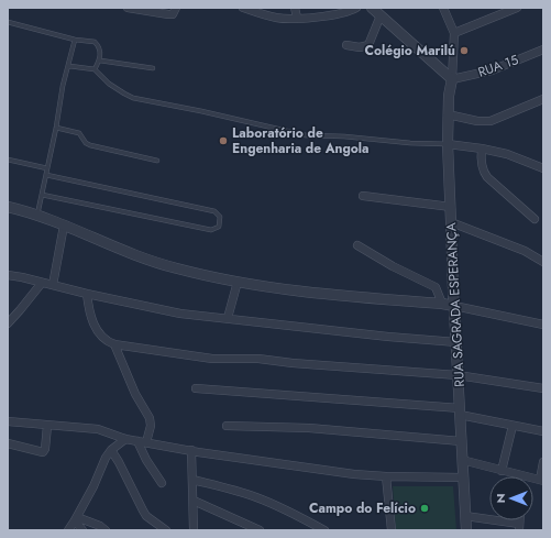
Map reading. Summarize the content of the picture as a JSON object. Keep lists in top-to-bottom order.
{
  "streets": {
    "street": ["RUA 15", "RUA SAGRADA ESPERANÇA"]
  },
  "crossings": [
    ["RUA 15", "RUA SAGRADA ESPERANÇA"]
  ],
  "places": ["Colégio Marilú", "Laboratório de Engenharia de Angola", "Campo do Felício"],
  "north": "left"
}
